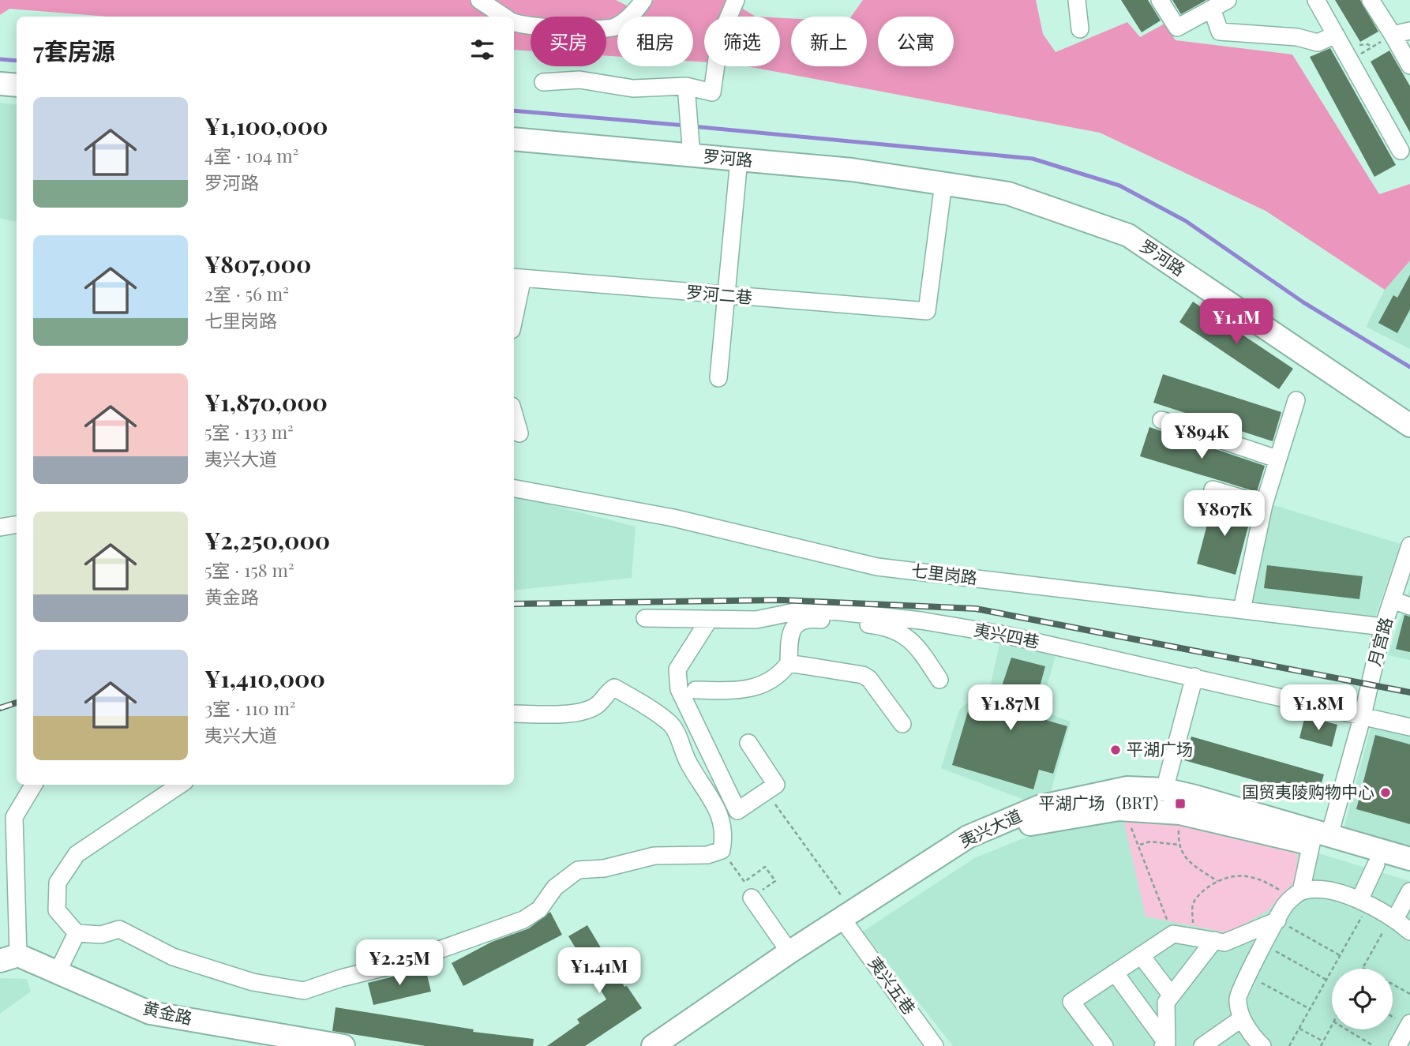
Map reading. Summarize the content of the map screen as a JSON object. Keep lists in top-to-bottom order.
{
  "streets": {
    "main road": ["罗河路", "夷兴大道", "黄金路"],
    "street": [
      "罗河二巷",
      "七里岗路",
      "夷兴四巷",
      "月宫路",
      "夷兴五巷"
    ]
  },
  "crossings": [
    ["罗河路", "罗河二巷"],
    ["七里岗路", "月宫路"],
    ["夷兴四巷", "月宫路"],
    ["月宫路", "夷兴大道"],
    ["夷兴大道", "夷兴五巷"]
  ],
  "places": {
    "other": ["平湖广场", "国贸夷陵购物中心"],
    "transit": ["平湖广场（BRT）"]
  },
  "page": {
    "chip": [
      "买房",
      "租房",
      "筛选",
      "新上",
      "公寓"
    ],
    "heading": "7套房源",
    "list": [
      {
        "name": "¥1,100,000",
        "note": "4室 · 104 m² · 罗河路"
      },
      {
        "name": "¥807,000",
        "note": "2室 · 56 m² · 七里岗路"
      },
      {
        "name": "¥1,870,000",
        "note": "5室 · 133 m² · 夷兴大道"
      },
      {
        "name": "¥2,250,000",
        "note": "5室 · 158 m² · 黄金路"
      },
      {
        "name": "¥1,410,000",
        "note": "3室 · 110 m² · 夷兴大道"
      }
    ],
    "price": [
      "¥1.1M",
      "¥894K",
      "¥807K",
      "¥1.87M",
      "¥1.8M",
      "¥2.25M",
      "¥1.41M"
    ]
  }
}
